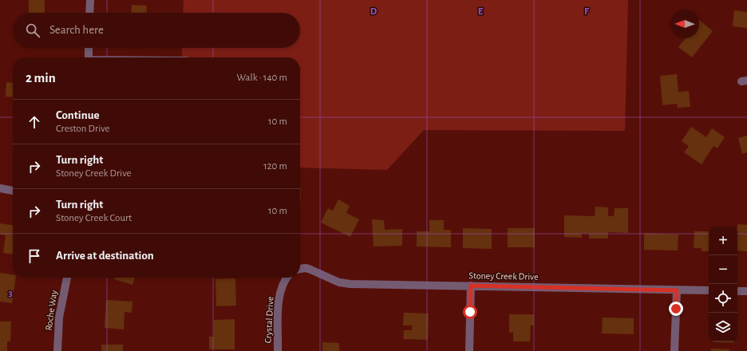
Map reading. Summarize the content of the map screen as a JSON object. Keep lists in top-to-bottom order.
{
  "streets": {
    "street": ["Stoney Creek Drive", "Roche Way", "Crystal Drive"]
  },
  "north": "left",
  "page": {
    "search": "Search here",
    "heading": ["2 min", "Walk · 140 m"],
    "list": [
      ["Continue", "Creston Drive", "10 m"],
      ["Turn right", "Stoney Creek Drive", "120 m"],
      ["Turn right", "Stoney Creek Court", "10 m"],
      "Arrive at destination"
    ],
    "map_buttons": ["+", "−"]
  },
  "grid": {
    "columns": ["D", "E", "F"],
    "rows": ["3"]
  }
}
